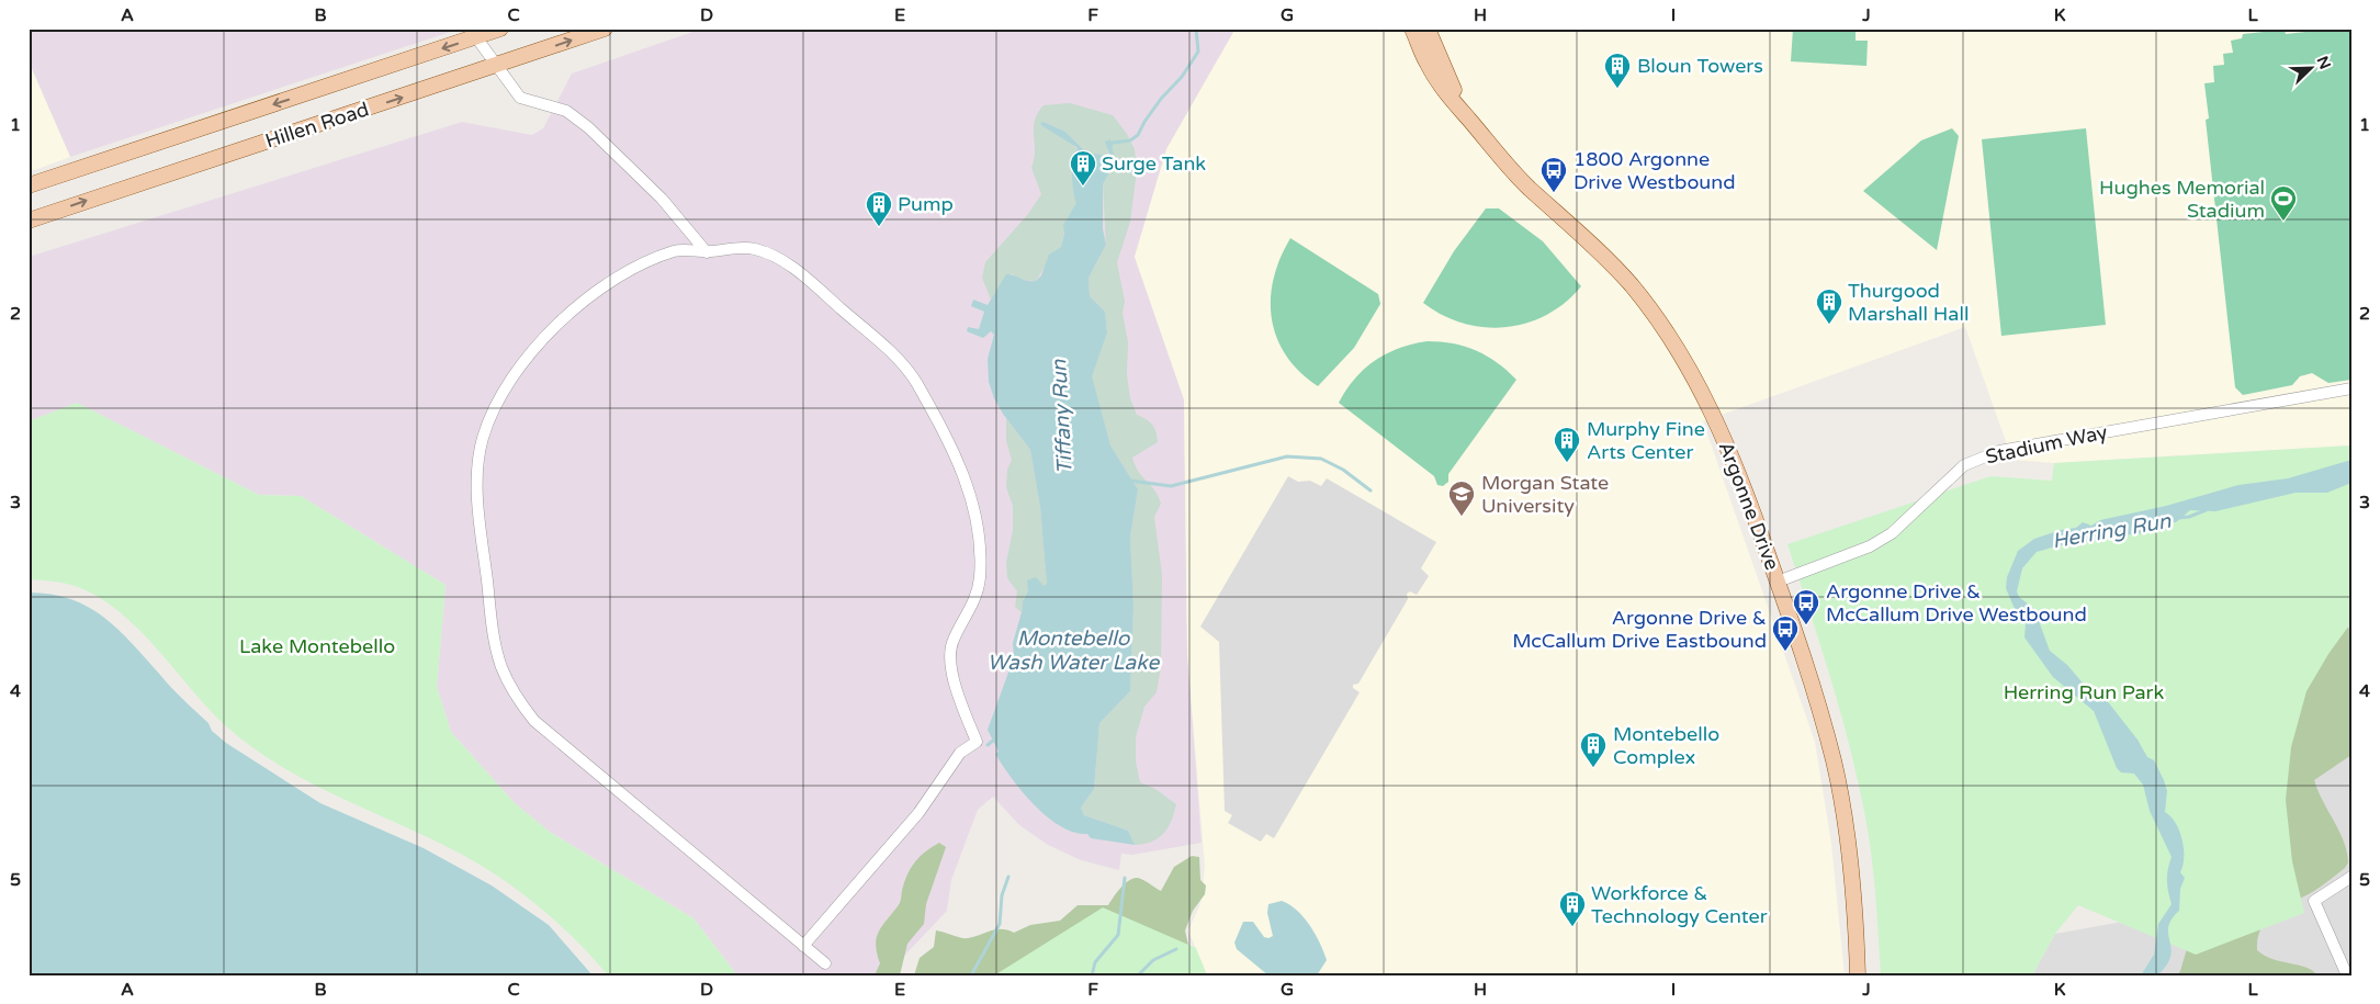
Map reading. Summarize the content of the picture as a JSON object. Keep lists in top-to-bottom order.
{
  "streets": {
    "main road": ["Hillen Road", "Argonne Drive"],
    "street": ["Stadium Way"]
  },
  "crossings": [
    ["Stadium Way", "Argonne Drive"]
  ],
  "water": ["Tiffany Run", "Herring Run", "Montebello Wash Water Lake"],
  "parks": ["Lake Montebello", "Herring Run Park"],
  "places": {
    "building": [
      "Bloun Towers",
      "Surge Tank",
      "Pump",
      "Thurgood Marshall Hall",
      "Murphy Fine Arts Center",
      "Montebello Complex",
      "Workforce & Technology Center"
    ],
    "bus stop": ["1800 Argonne Drive Westbound", "Argonne Drive & McCallum Drive Westbound", "Argonne Drive & McCallum Drive Eastbound"],
    "sports": ["Hughes Memorial Stadium"],
    "school or university": ["Morgan State University"]
  },
  "north": "top right",
  "grid": {
    "columns": [
      "A",
      "B",
      "C",
      "D",
      "E",
      "F",
      "G",
      "H",
      "I",
      "J",
      "K",
      "L"
    ],
    "rows": [
      "1",
      "2",
      "3",
      "4",
      "5"
    ]
  }
}
